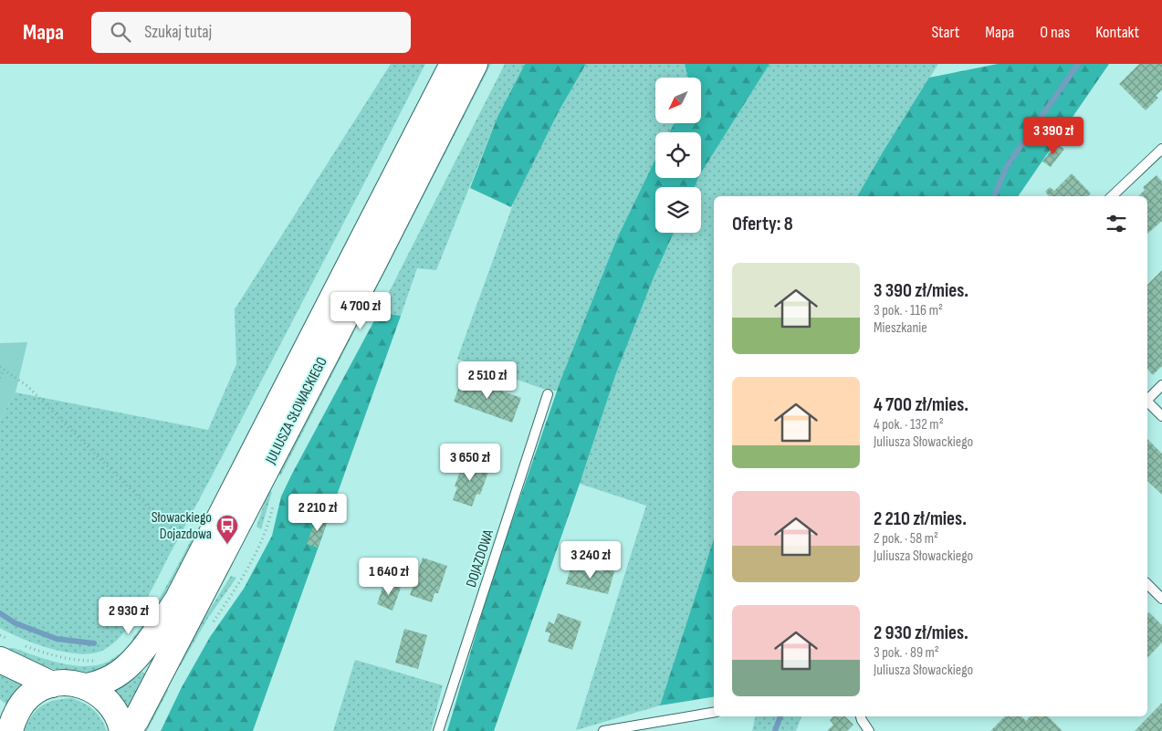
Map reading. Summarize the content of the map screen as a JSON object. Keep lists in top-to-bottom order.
{
  "streets": {
    "main road": ["JULIUSZA SŁOWACKIEGO"],
    "lane": ["DOJAZDOWA"]
  },
  "places": {
    "bus stop": ["Słowackiego Dojazdowa"]
  },
  "north": "bottom left",
  "page": {
    "header": "Mapa",
    "search": "Szukaj tutaj",
    "nav": [
      "Start",
      "Mapa",
      "O nas",
      "Kontakt"
    ],
    "price": [
      "3 390 zł",
      "4 700 zł",
      "2 510 zł",
      "3 650 zł",
      "2 210 zł",
      "3 240 zł",
      "1 640 zł",
      "2 930 zł"
    ],
    "heading": "Oferty: 8",
    "list": [
      {
        "name": "3 390 zł/mies.",
        "note": "3 pok. · 116 m² · Mieszkanie"
      },
      {
        "name": "4 700 zł/mies.",
        "note": "4 pok. · 132 m² · Juliusza Słowackiego"
      },
      {
        "name": "2 210 zł/mies.",
        "note": "2 pok. · 58 m² · Juliusza Słowackiego"
      },
      {
        "name": "2 930 zł/mies.",
        "note": "3 pok. · 89 m² · Juliusza Słowackiego"
      }
    ]
  }
}
